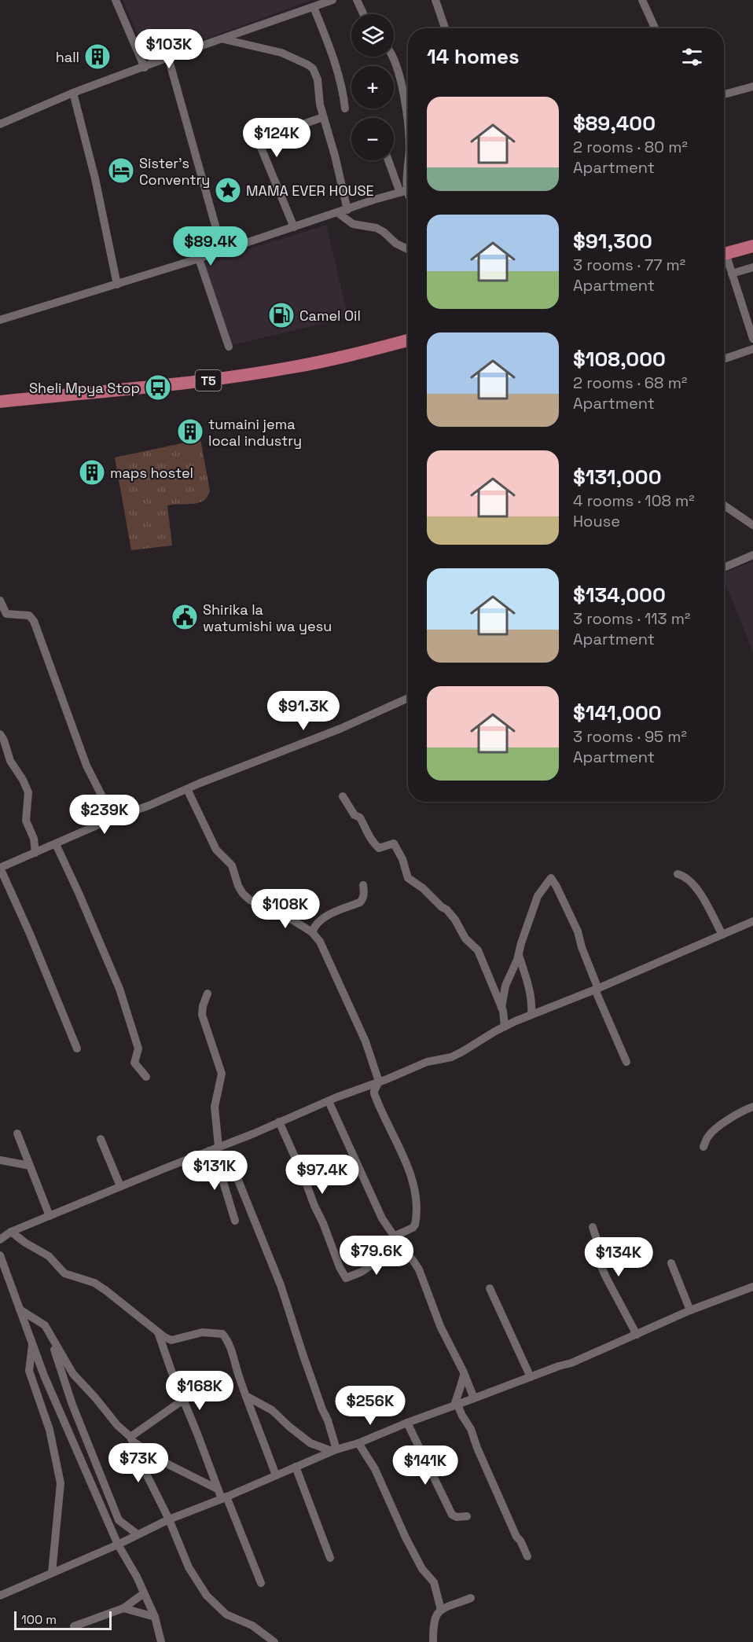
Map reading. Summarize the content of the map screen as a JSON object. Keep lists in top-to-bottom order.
{
  "streets": {
    "highway": ["T5"]
  },
  "places": {
    "building": ["hall", "tumaini jema local industry", "maps hostel"],
    "hotel": ["Sister's Conventry"],
    "place": ["MAMA EVER HOUSE"],
    "fuel station": ["Camel Oil"],
    "bus stop": ["Sheli Mpya Stop"],
    "public building": ["Shirika la watumishi wa yesu"]
  },
  "scale_bar": "100 m",
  "page": {
    "map_buttons": ["+", "−"],
    "heading": "14 homes",
    "price": [
      "$103K",
      "$124K",
      "$89.4K",
      "$91.3K",
      "$239K",
      "$108K",
      "$131K",
      "$97.4K",
      "$79.6K",
      "$134K",
      "$168K",
      "$256K",
      "$73K",
      "$141K"
    ],
    "list": [
      {
        "name": "$89,400",
        "note": "2 rooms · 80 m² · Apartment"
      },
      {
        "name": "$91,300",
        "note": "3 rooms · 77 m² · Apartment"
      },
      {
        "name": "$108,000",
        "note": "2 rooms · 68 m² · Apartment"
      },
      {
        "name": "$131,000",
        "note": "4 rooms · 108 m² · House"
      },
      {
        "name": "$134,000",
        "note": "3 rooms · 113 m² · Apartment"
      },
      {
        "name": "$141,000",
        "note": "3 rooms · 95 m² · Apartment"
      }
    ],
    "scale": "100 m"
  }
}
